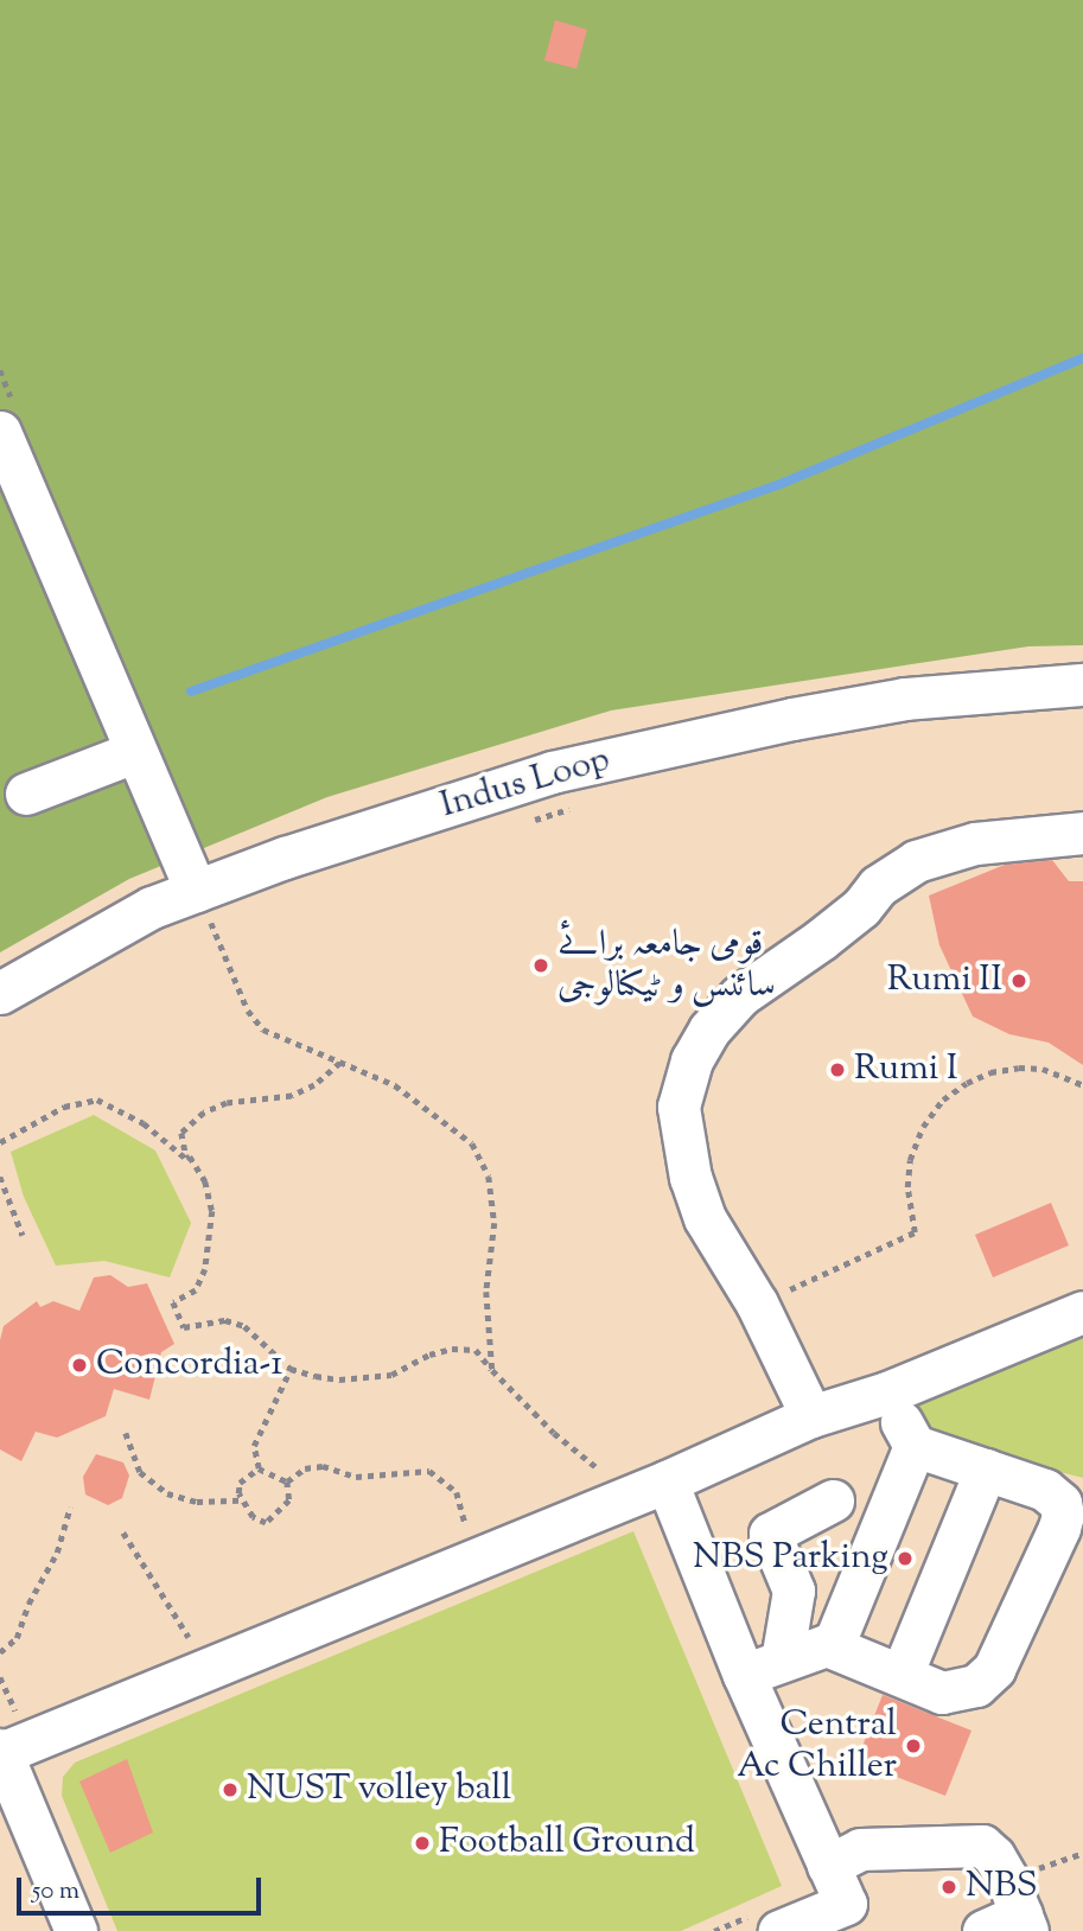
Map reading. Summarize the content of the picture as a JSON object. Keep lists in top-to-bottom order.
{
  "streets": {
    "street": ["Indus Loop"]
  },
  "places": [
    "قومی جامعہ برائے سائنس و ٹیکنالوجی",
    "Rumi II",
    "Rumi I",
    "Concordia-1",
    "NBS Parking",
    "Central Ac Chiller",
    "NUST volley ball",
    "Football Ground",
    "NBS"
  ],
  "scale_bar": "50 m"
}
